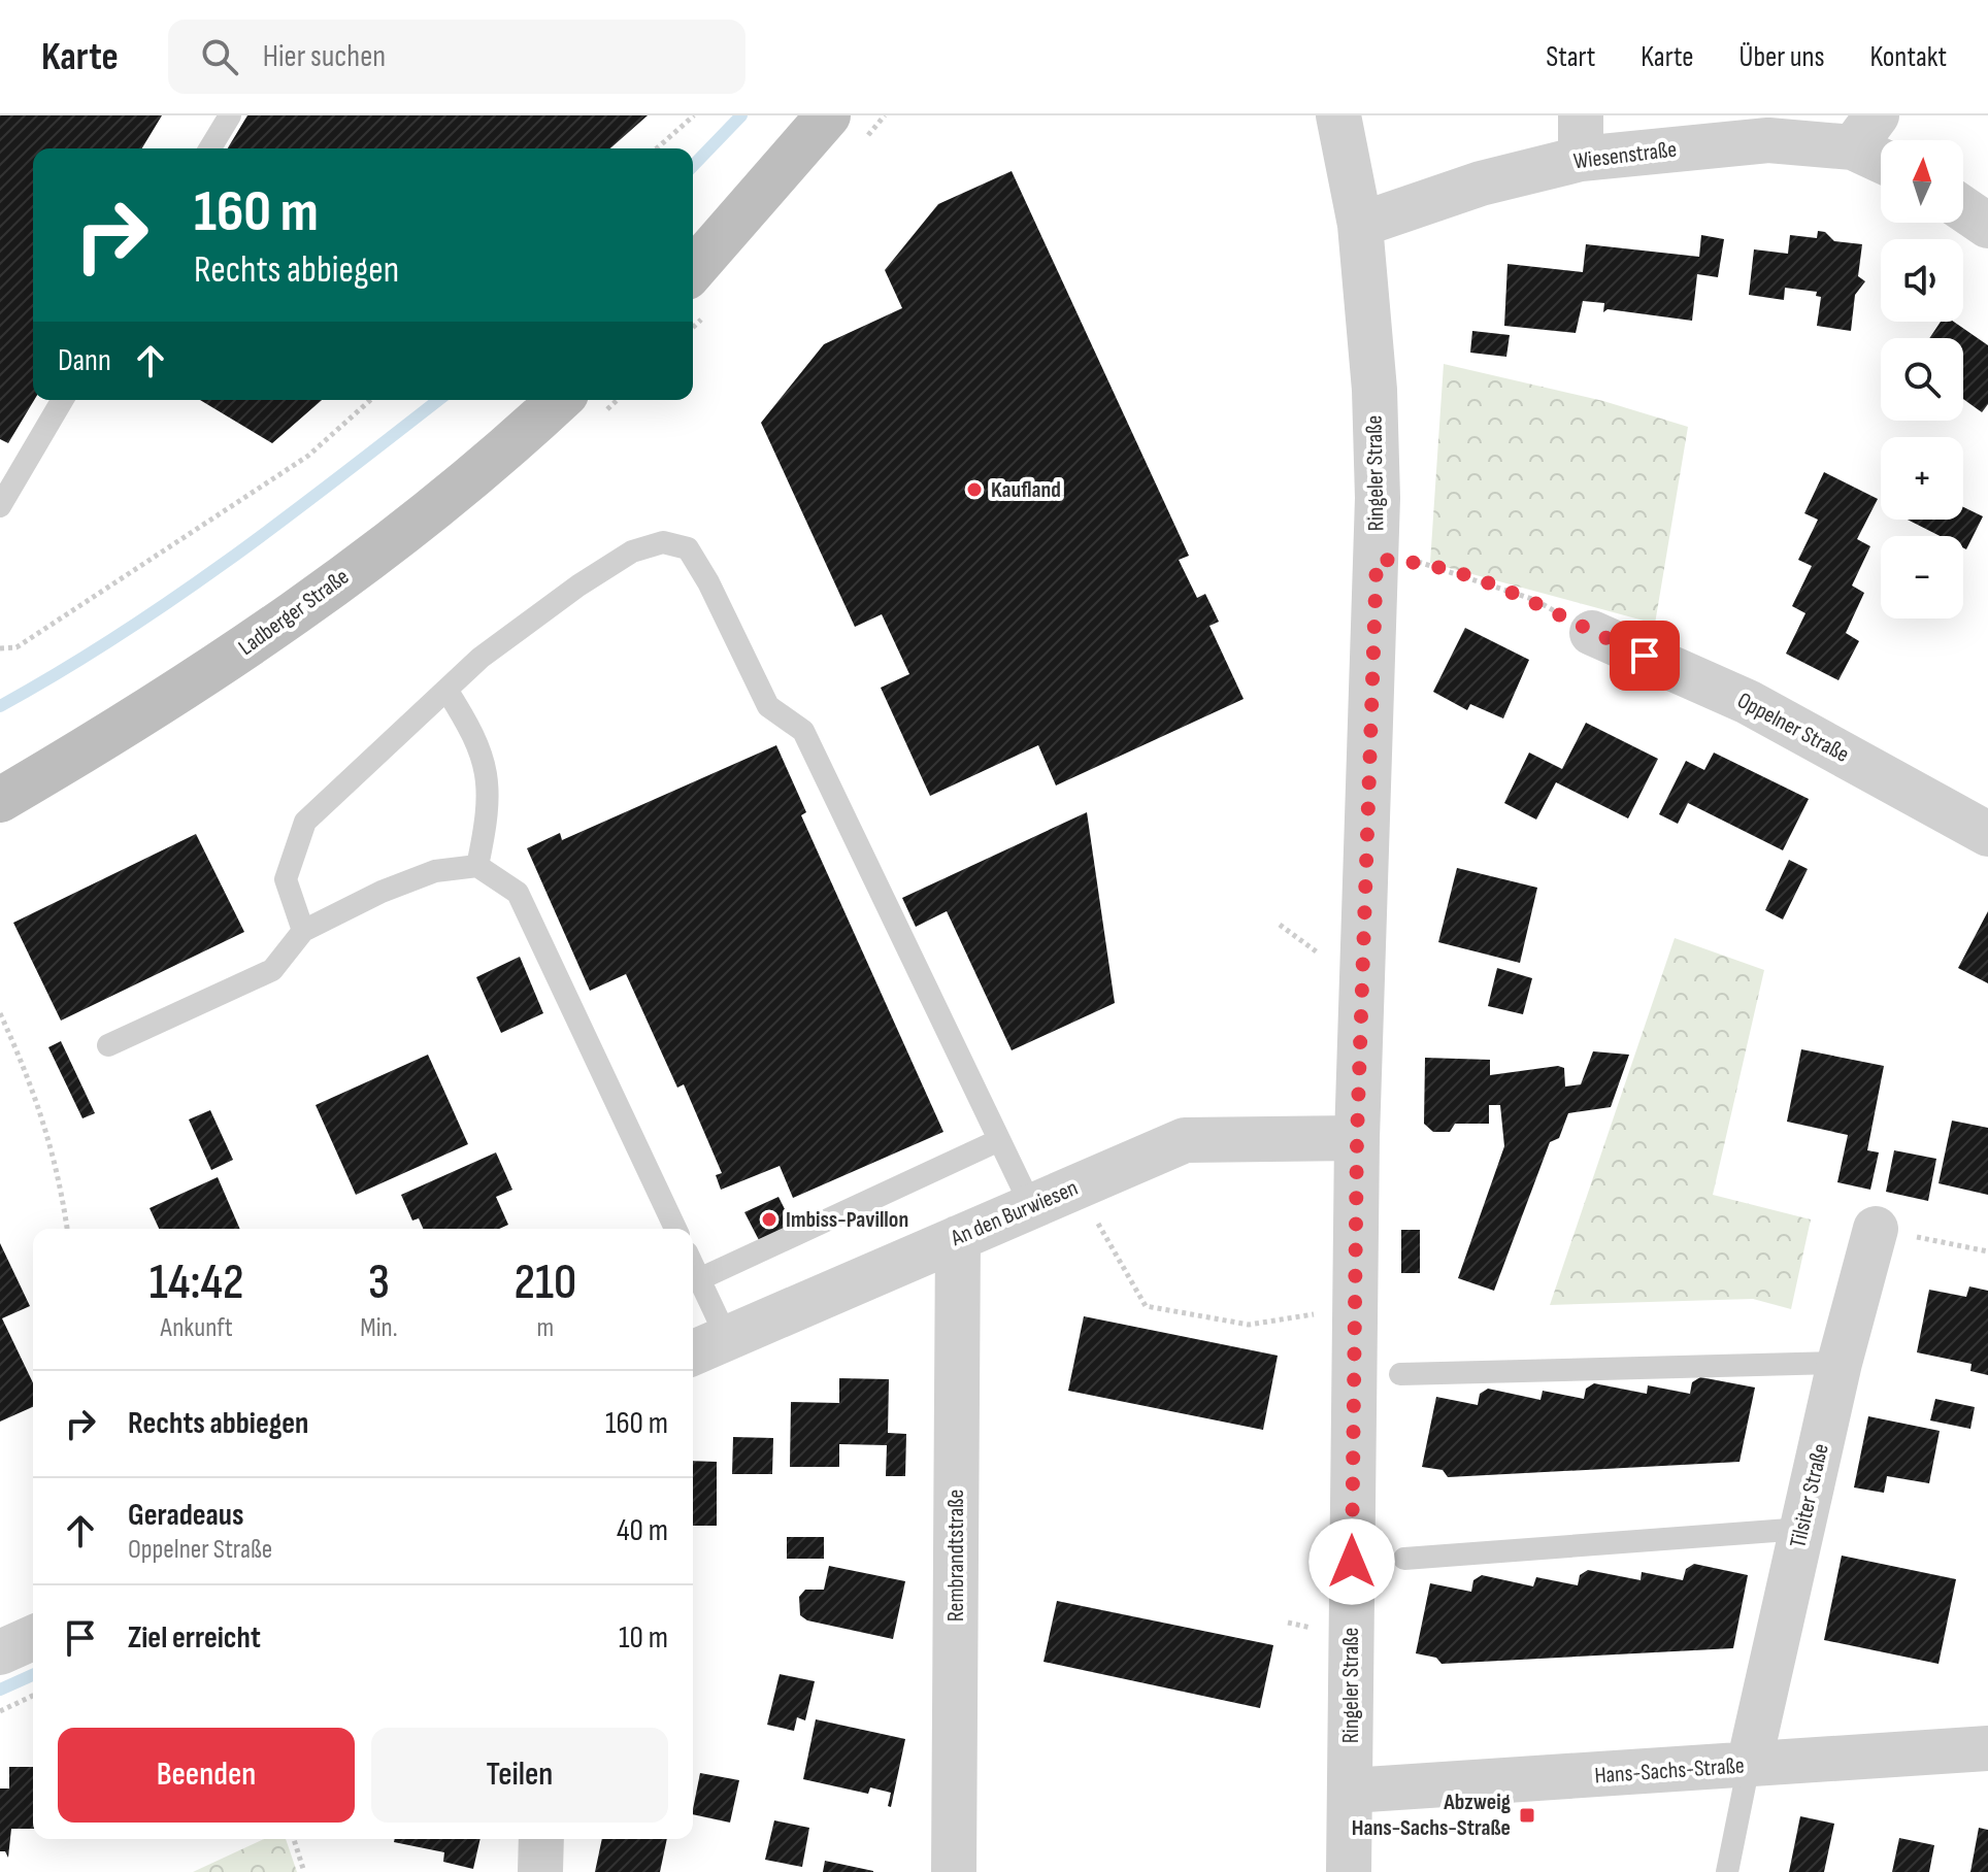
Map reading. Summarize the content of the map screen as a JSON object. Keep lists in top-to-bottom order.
{
  "streets": {
    "main road": ["Ladberger Straße"],
    "street": [
      "Wiesenstraße",
      "Ringeler Straße",
      "Oppelner Straße",
      "An den Burwiesen",
      "Tilsiter Straße",
      "Rembrandtstraße",
      "Hans-Sachs-Straße"
    ]
  },
  "crossings": [
    ["Wiesenstraße", "Ringeler Straße"],
    ["Ringeler Straße", "An den Burwiesen"],
    ["Ringeler Straße", "Hans-Sachs-Straße"],
    ["An den Burwiesen", "Rembrandtstraße"],
    ["Tilsiter Straße", "Hans-Sachs-Straße"]
  ],
  "places": {
    "other": ["Kaufland", "Imbiss-Pavillon"],
    "transit": ["Abzweig Hans-Sachs-Straße"]
  },
  "north": "top",
  "page": {
    "header": "Karte",
    "search": "Hier suchen",
    "nav": [
      "Start",
      "Karte",
      "Über uns",
      "Kontakt"
    ],
    "map_buttons": ["+", "−"],
    "turn": ["160 m", "Rechts abbiegen"],
    "then": "Dann",
    "eta": [
      "14:42",
      "Ankunft",
      "3",
      "Min.",
      "210",
      "m"
    ],
    "list": [
      {
        "name": "Rechts abbiegen",
        "value": "160 m"
      },
      {
        "name": "Geradeaus",
        "note": "Oppelner Straße",
        "value": "40 m"
      },
      {
        "name": "Ziel erreicht",
        "value": "10 m"
      }
    ],
    "buttons": ["Beenden", "Teilen"]
  }
}
